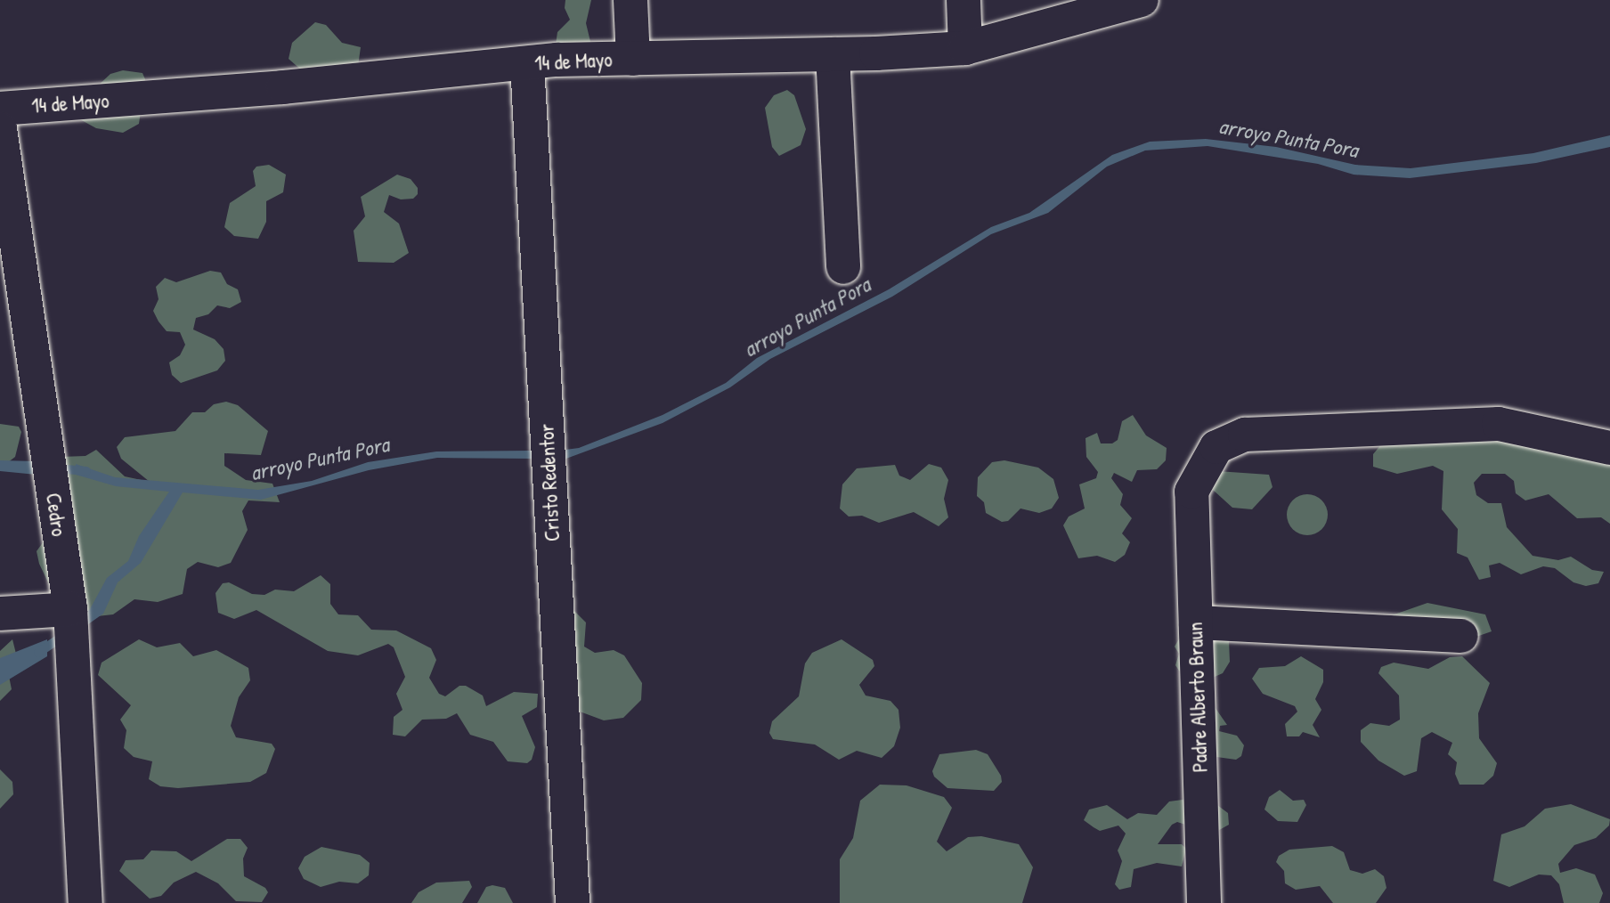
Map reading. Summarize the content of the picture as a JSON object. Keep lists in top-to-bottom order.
{
  "streets": {
    "street": [
      "14 de Mayo",
      "Cristo Redentor",
      "Cedro",
      "Padre Alberto Braun"
    ]
  },
  "crossings": [
    ["14 de Mayo", "Cristo Redentor"]
  ],
  "water": ["arroyo Punta Pora"]
}
